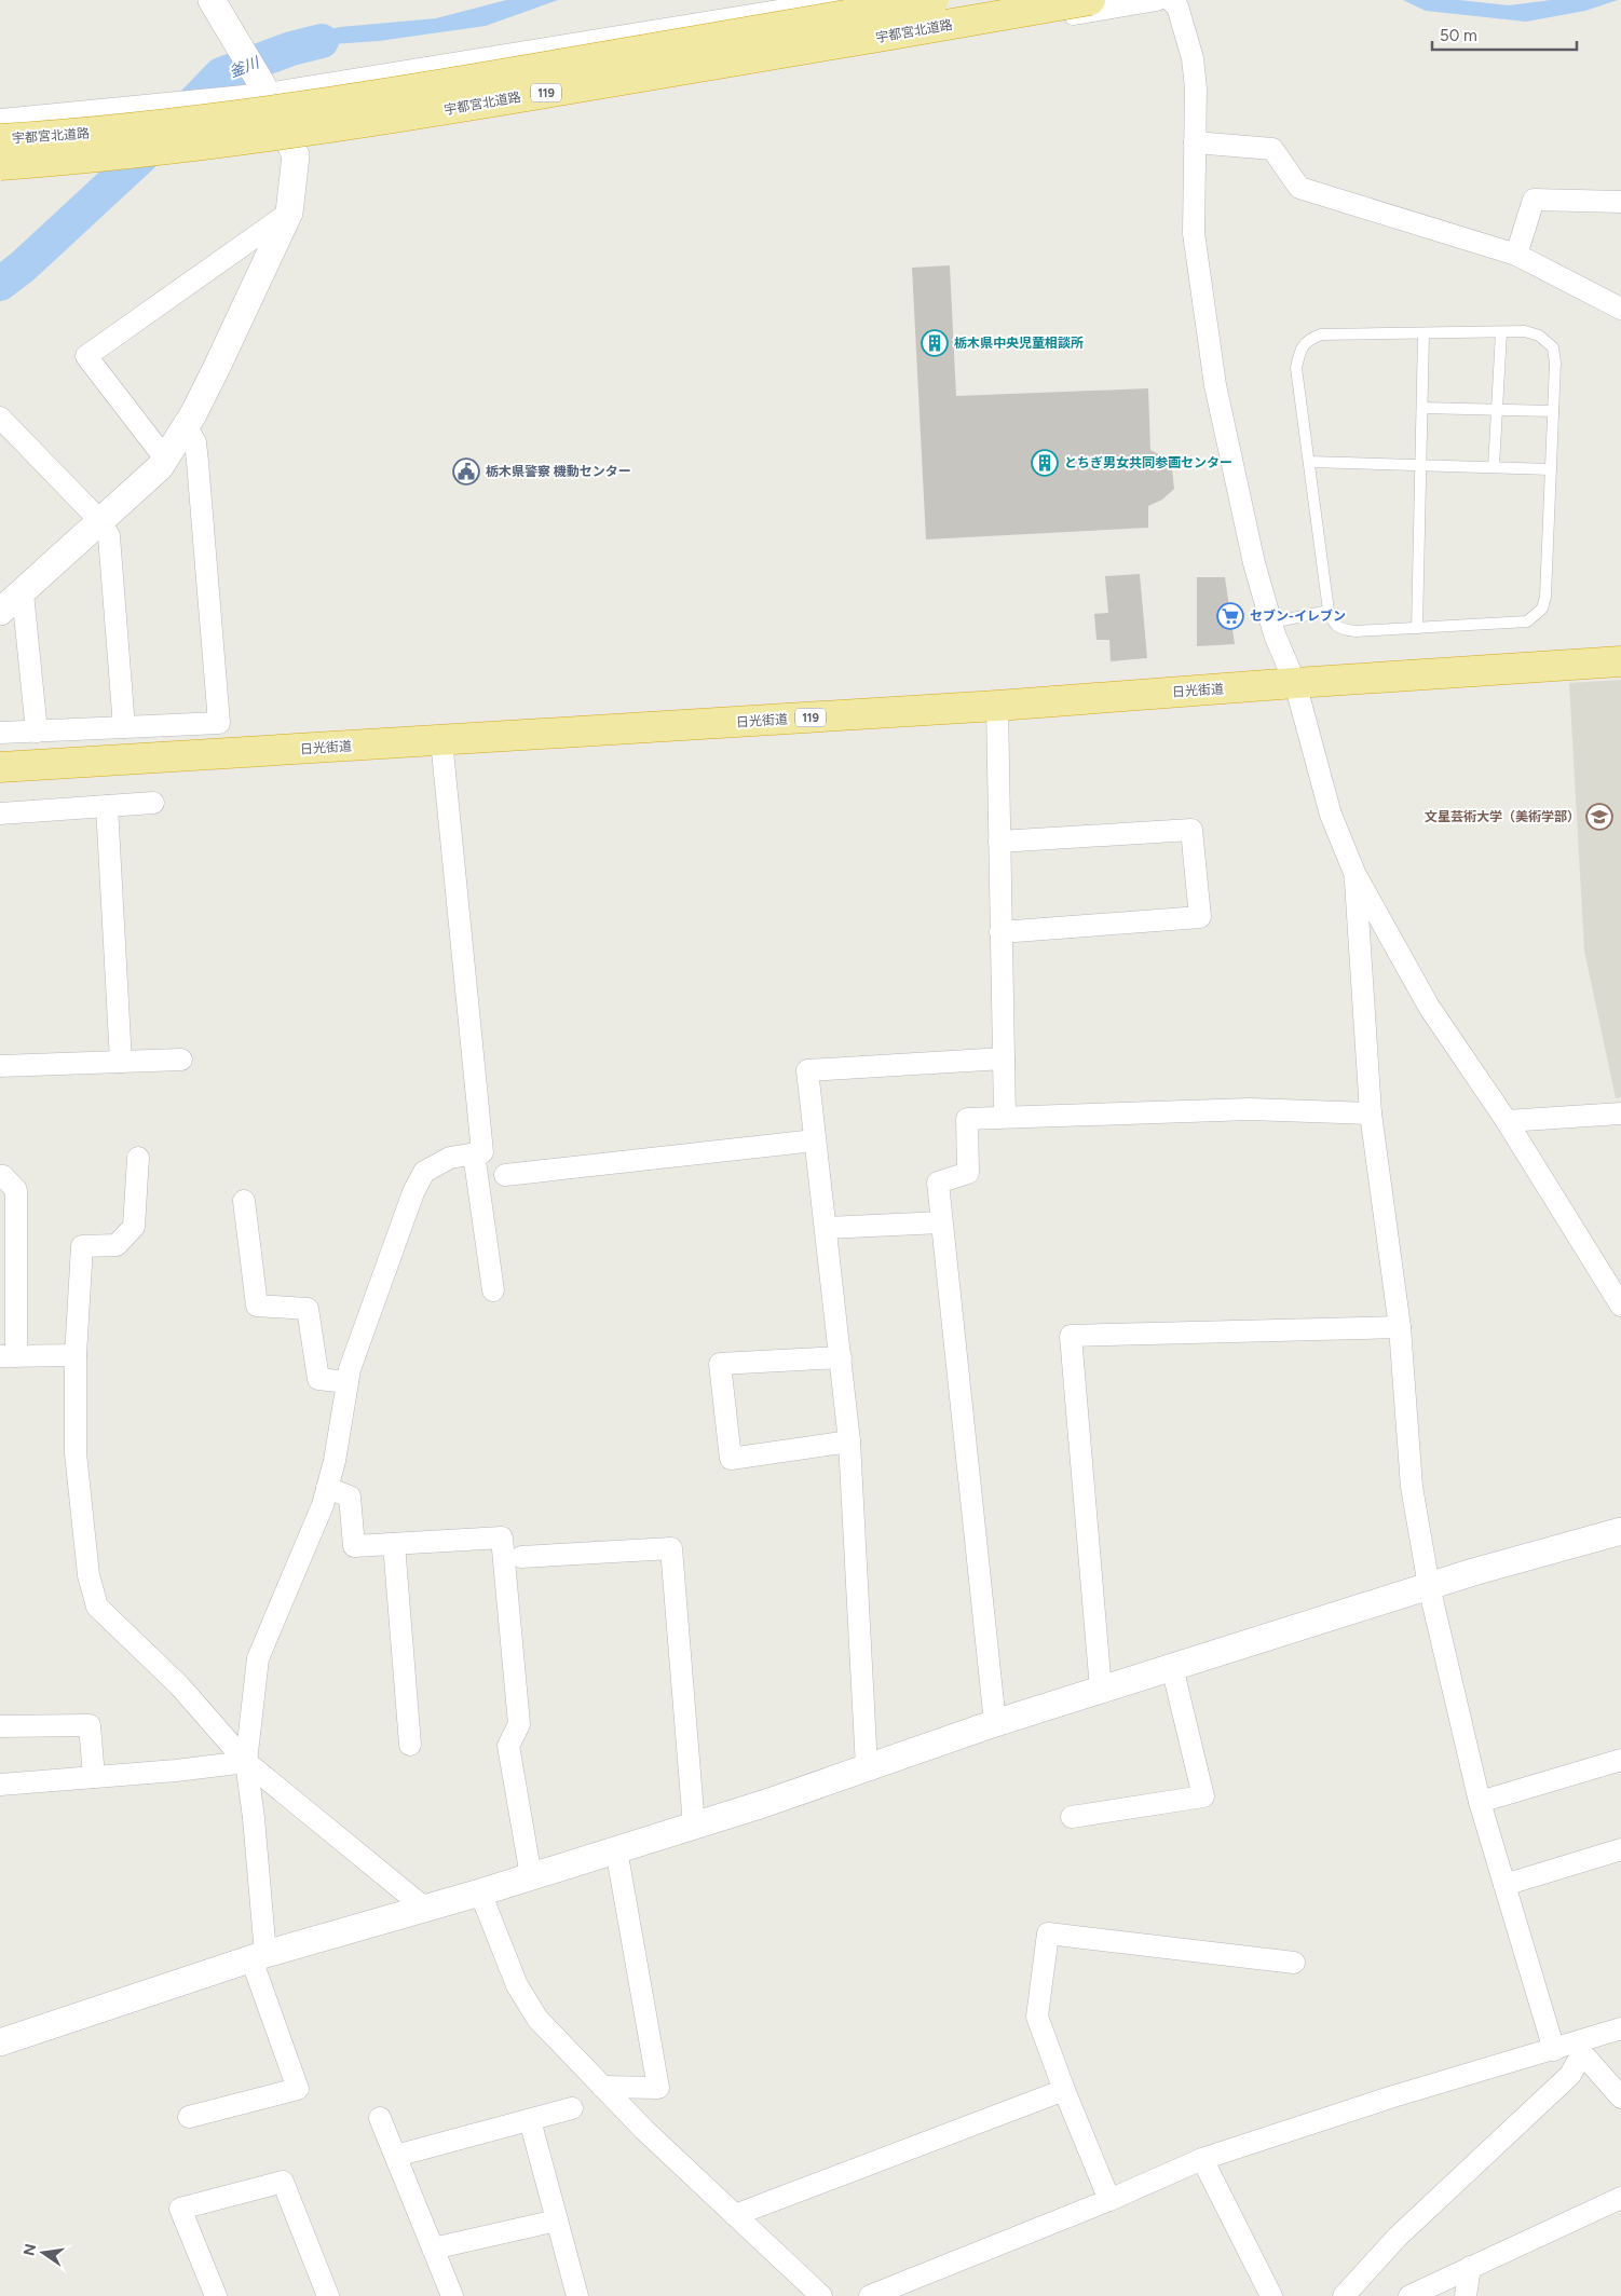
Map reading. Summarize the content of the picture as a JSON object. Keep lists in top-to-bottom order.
{
  "streets": {
    "highway": ["宇都宮北道路", "119", "日光街道"]
  },
  "water": ["釜川"],
  "places": {
    "building": ["栃木県中央児童相談所", "とちぎ男女共同参画センター"],
    "public building": ["栃木県警察 機動センター"],
    "supermarket": ["セブン-イレブン"],
    "school or university": ["文星芸術大学（美術学部）"]
  },
  "scale_bar": "50 m",
  "north": "left"
}
